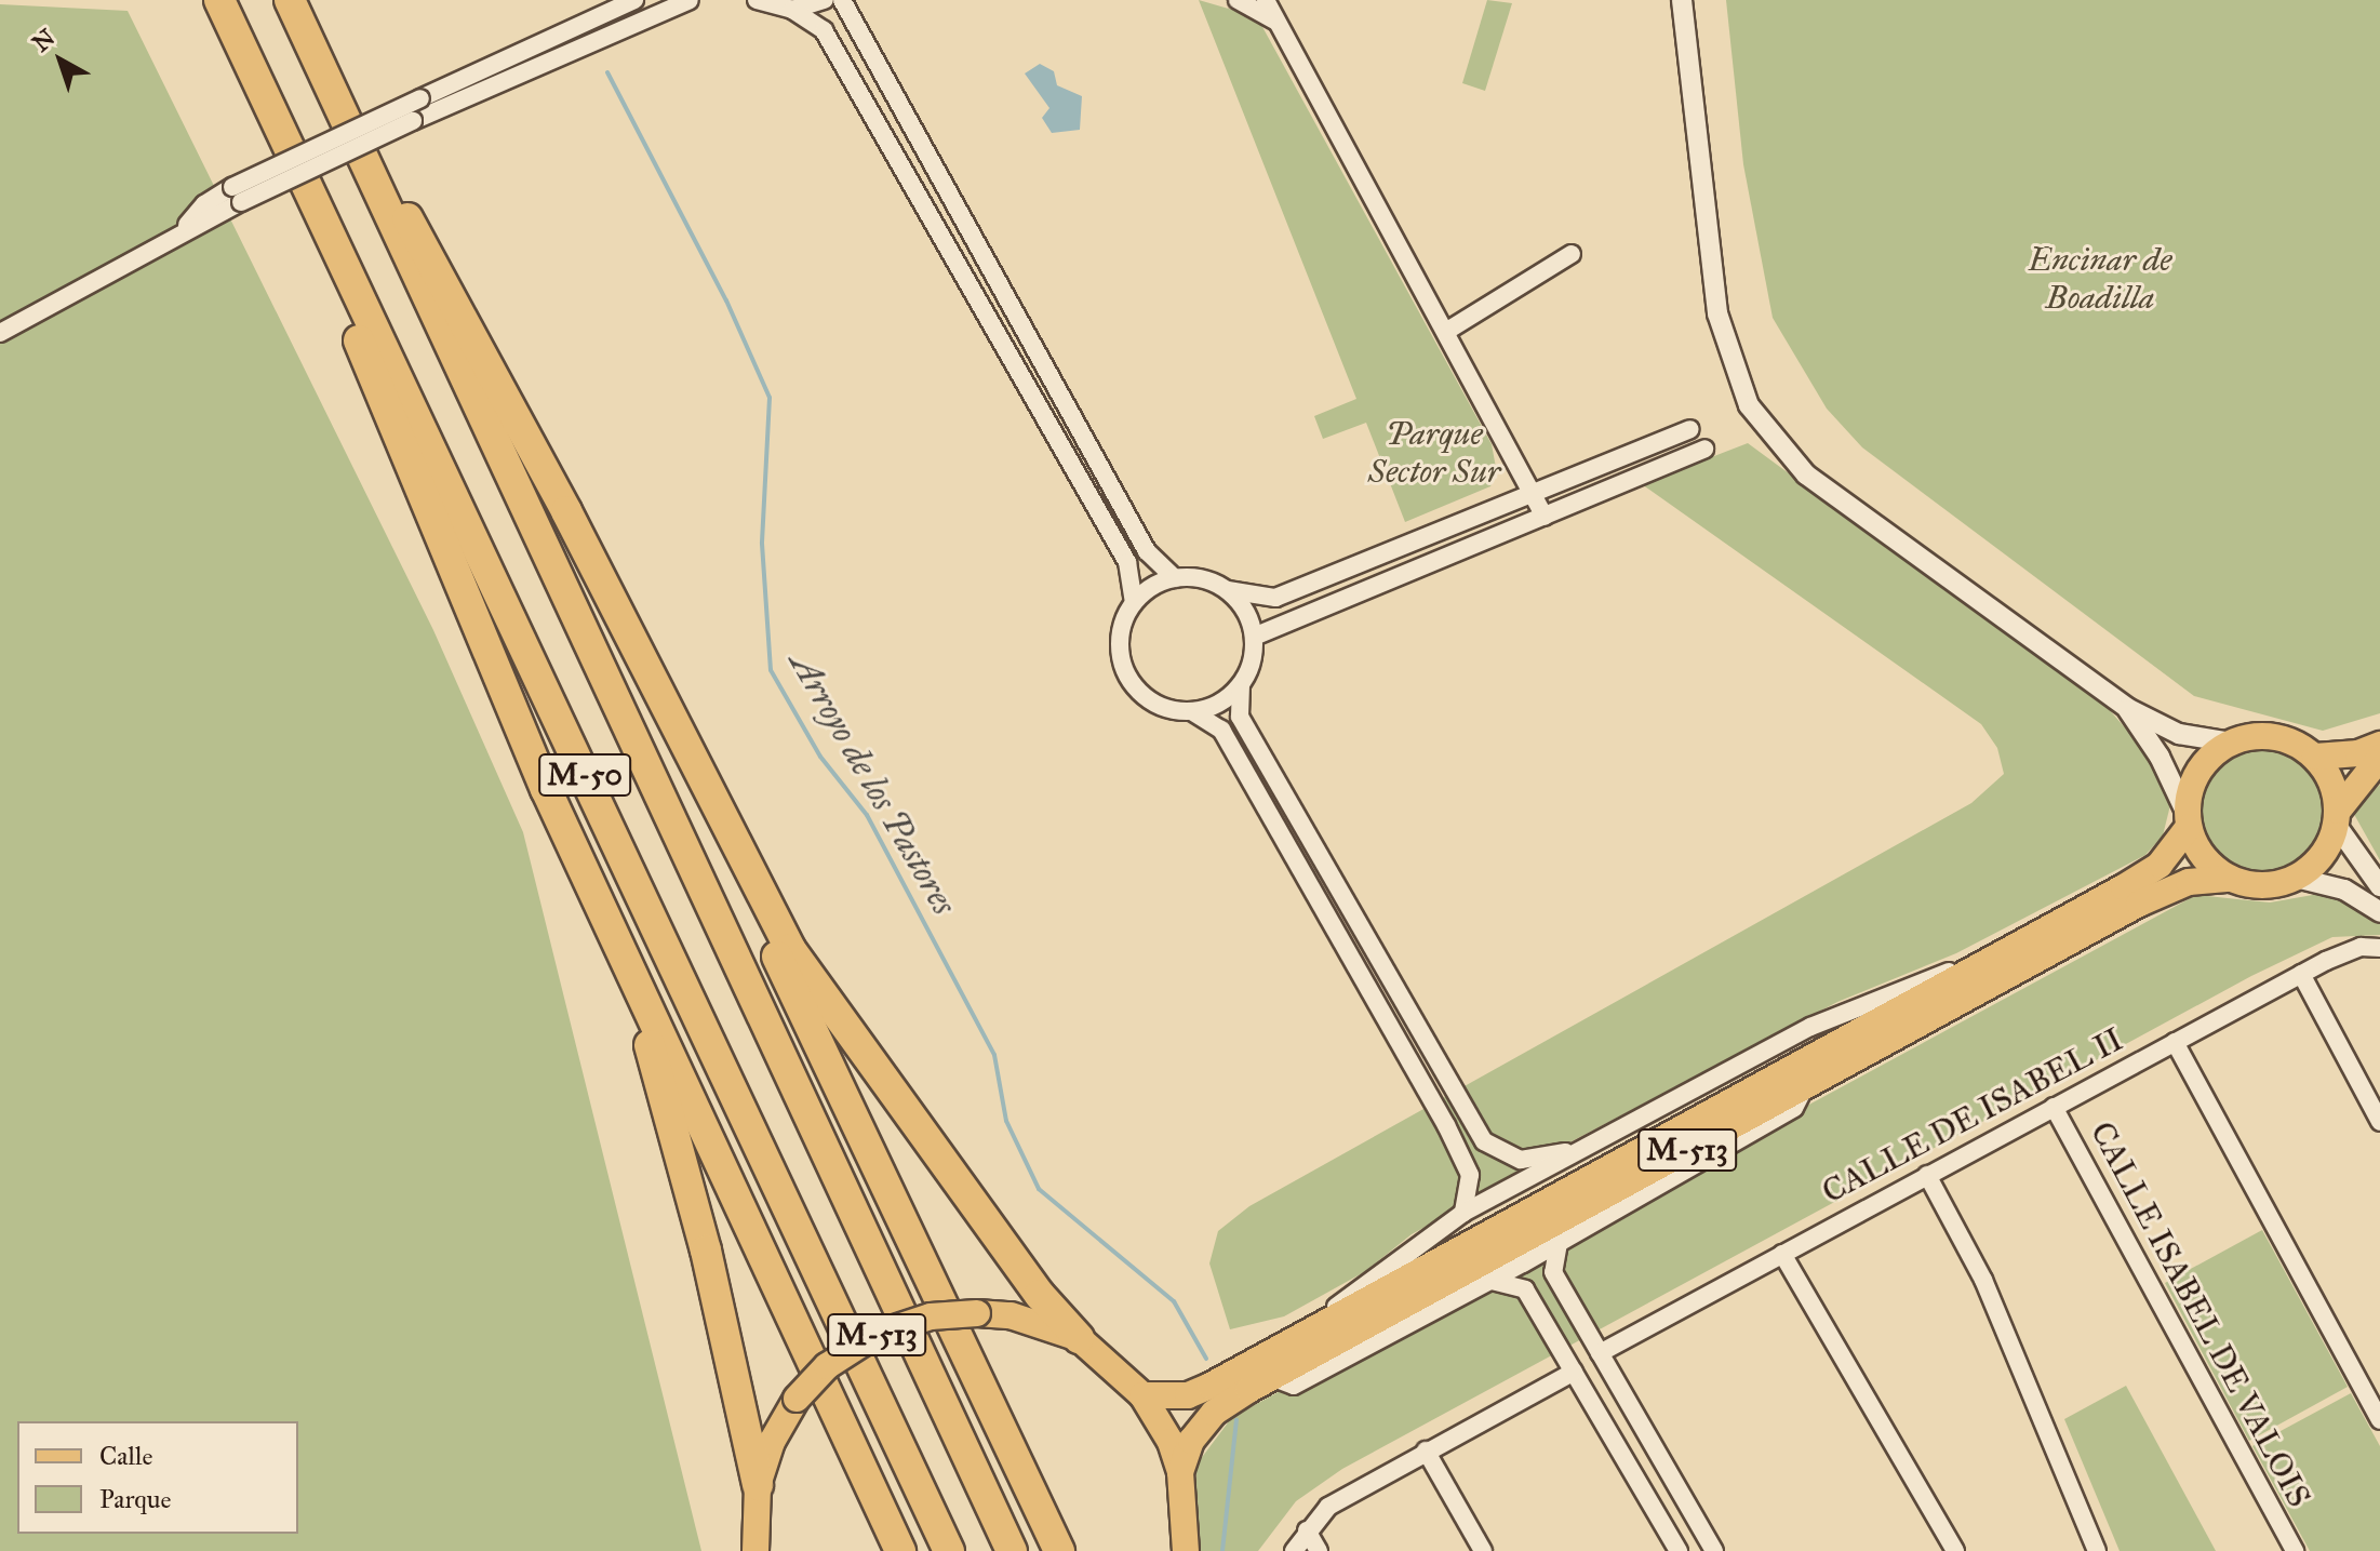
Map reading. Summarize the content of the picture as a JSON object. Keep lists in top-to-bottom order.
{
  "streets": {
    "highway": ["M-50"],
    "main road": ["M-513"],
    "street": ["CALLE DE ISABEL II", "CALLE ISABEL DE VALOIS"]
  },
  "crossings": [
    ["CALLE DE ISABEL II", "CALLE ISABEL DE VALOIS"]
  ],
  "water": ["Arroyo de los Pastores"],
  "parks": ["Encinar de Boadilla", "Parque Sector Sur"],
  "legend": ["Calle", "Parque"],
  "north": "top left"
}
